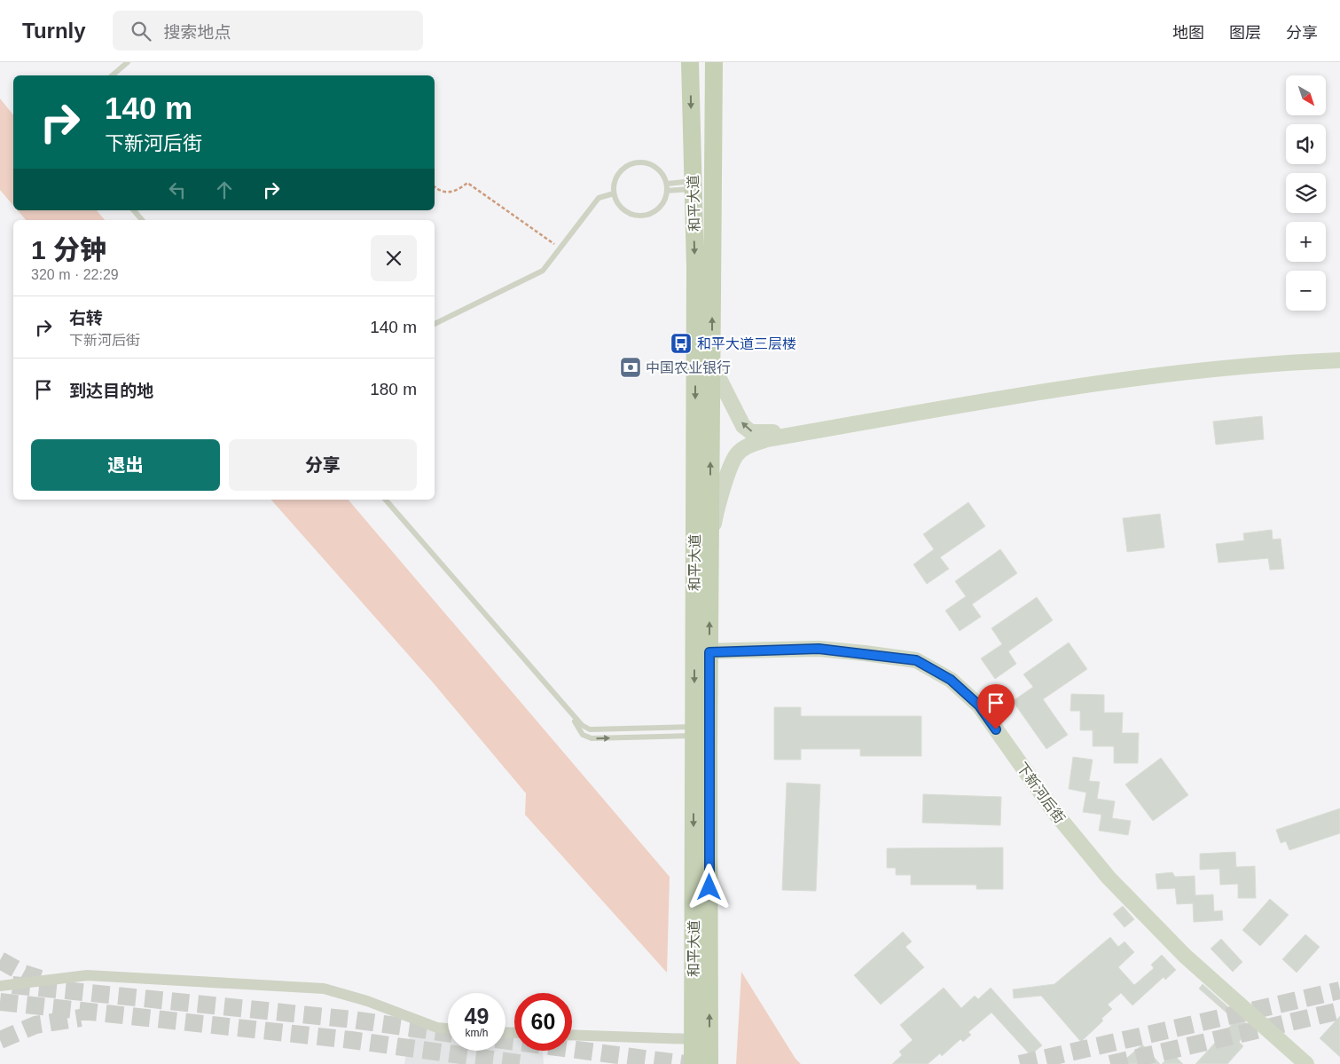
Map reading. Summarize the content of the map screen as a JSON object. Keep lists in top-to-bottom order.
{
  "streets": {
    "main road": ["和平大道"],
    "street": ["下新河后街"]
  },
  "crossings": [
    ["和平大道", "下新河后街"]
  ],
  "places": {
    "bus stop": ["和平大道三层楼"],
    "bank": ["中国农业银行"]
  },
  "north": "bottom right",
  "page": {
    "header": "Turnly",
    "search": "搜索地点",
    "nav": ["地图", "图层", "分享"],
    "map_buttons": ["+", "−"],
    "turn": ["140 m", "下新河后街"],
    "heading": ["1 分钟", "320 m · 22:29"],
    "list": [
      {
        "name": "右转",
        "note": "下新河后街",
        "value": "140 m"
      },
      {
        "name": "到达目的地",
        "value": "180 m"
      }
    ],
    "buttons": ["退出", "分享"],
    "speed": "49 km/h",
    "limit": "60"
  }
}
